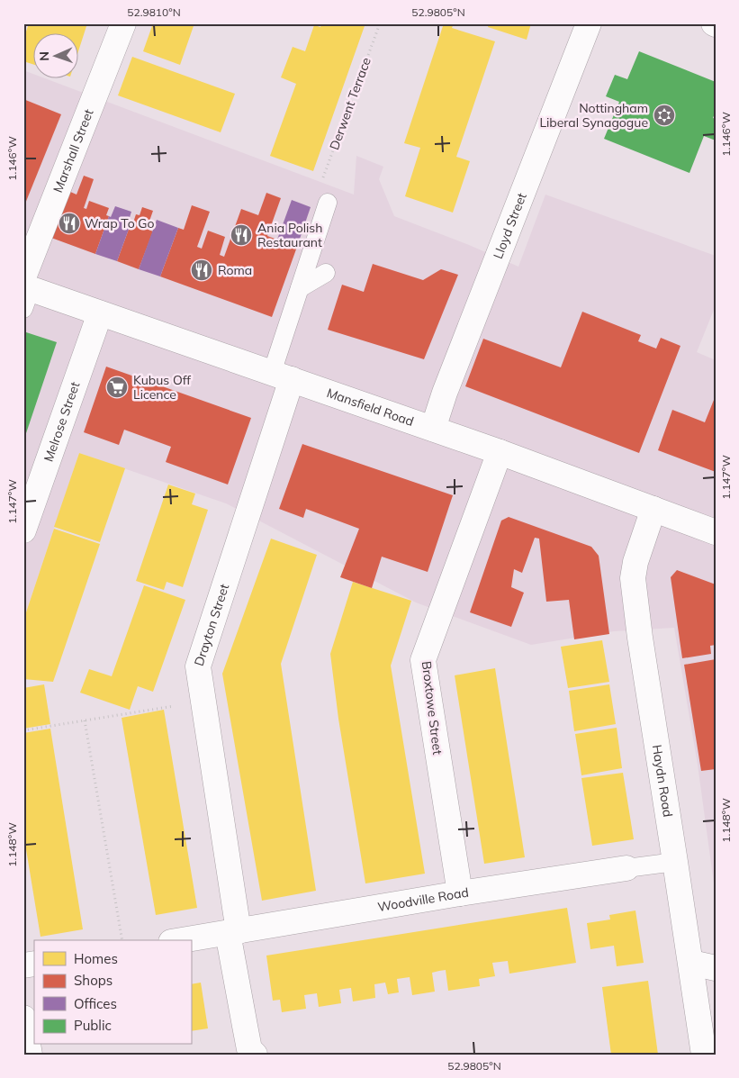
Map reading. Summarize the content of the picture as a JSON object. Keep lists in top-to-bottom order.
{
  "streets": {
    "main road": [
      "Marshall Street",
      "Lloyd Street",
      "Mansfield Road",
      "Melrose Street",
      "Drayton Street",
      "Broxtowe Street",
      "Haydn Road",
      "Woodville Road"
    ],
    "path": ["Derwent Terrace"]
  },
  "crossings": [
    ["Marshall Street", "Mansfield Road"],
    ["Lloyd Street", "Mansfield Road"],
    ["Mansfield Road", "Melrose Street"],
    ["Mansfield Road", "Drayton Street"],
    ["Mansfield Road", "Broxtowe Street"],
    ["Mansfield Road", "Haydn Road"],
    ["Drayton Street", "Woodville Road"],
    ["Broxtowe Street", "Woodville Road"],
    ["Haydn Road", "Woodville Road"]
  ],
  "places": {
    "synagogue": ["Nottingham Liberal Synagogue"],
    "restaurant": ["Wrap To Go", "Ania Polish Restaurant", "Roma"],
    "supermarket": ["Kubus Off Licence"]
  },
  "legend": [
    "Homes",
    "Shops",
    "Offices",
    "Public"
  ],
  "north": "left",
  "coordinates": [
    "52.9810°N",
    "52.9805°N",
    "1.146°W",
    "1.147°W",
    "1.148°W"
  ]
}
